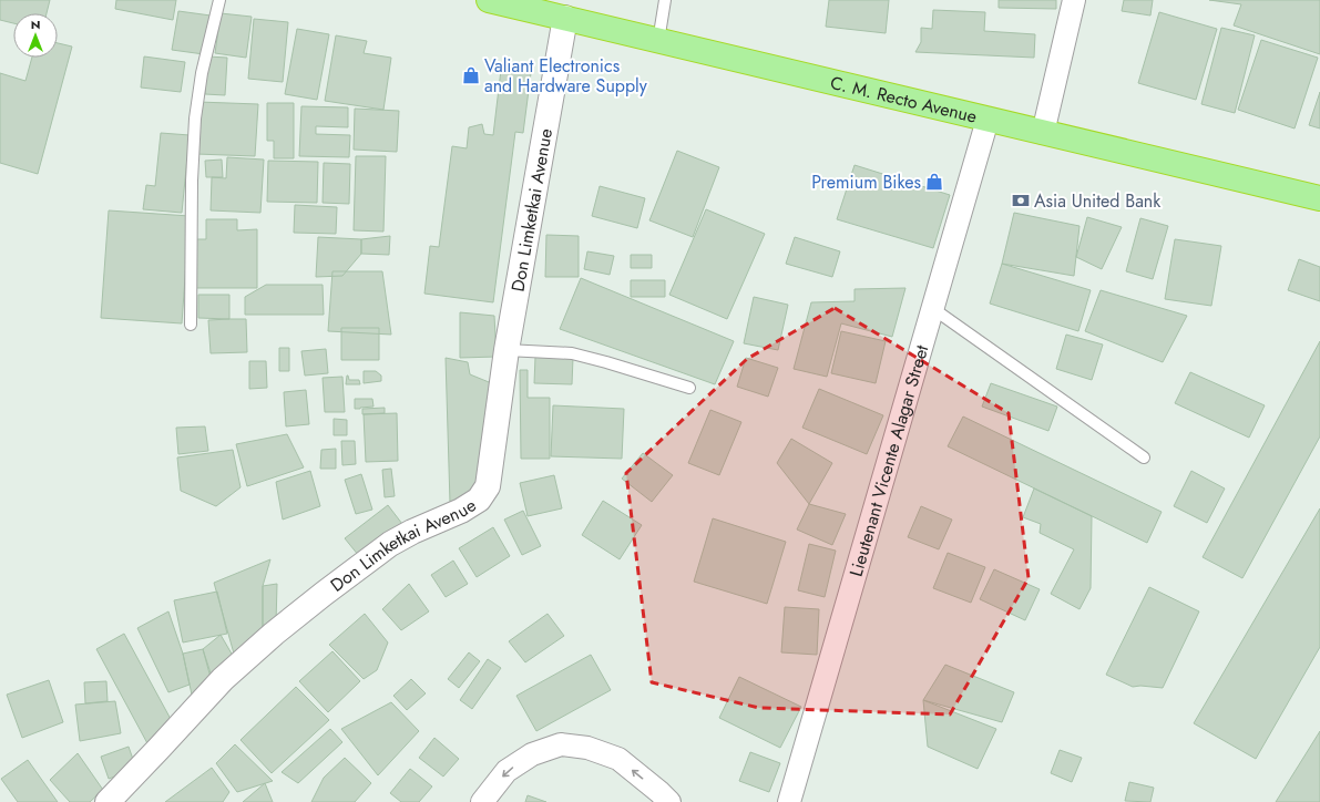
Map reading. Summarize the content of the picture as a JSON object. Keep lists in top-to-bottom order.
{
  "streets": {
    "highway": ["C. M. Recto Avenue"],
    "street": ["Don Limketkai Avenue", "Lieutenant Vicente Alagar Street"]
  },
  "crossings": [
    ["C. M. Recto Avenue", "Don Limketkai Avenue"],
    ["C. M. Recto Avenue", "Lieutenant Vicente Alagar Street"]
  ],
  "places": {
    "shop": ["Valiant Electronics and Hardware Supply", "Premium Bikes"],
    "bank": ["Asia United Bank"]
  },
  "north": "top"
}
